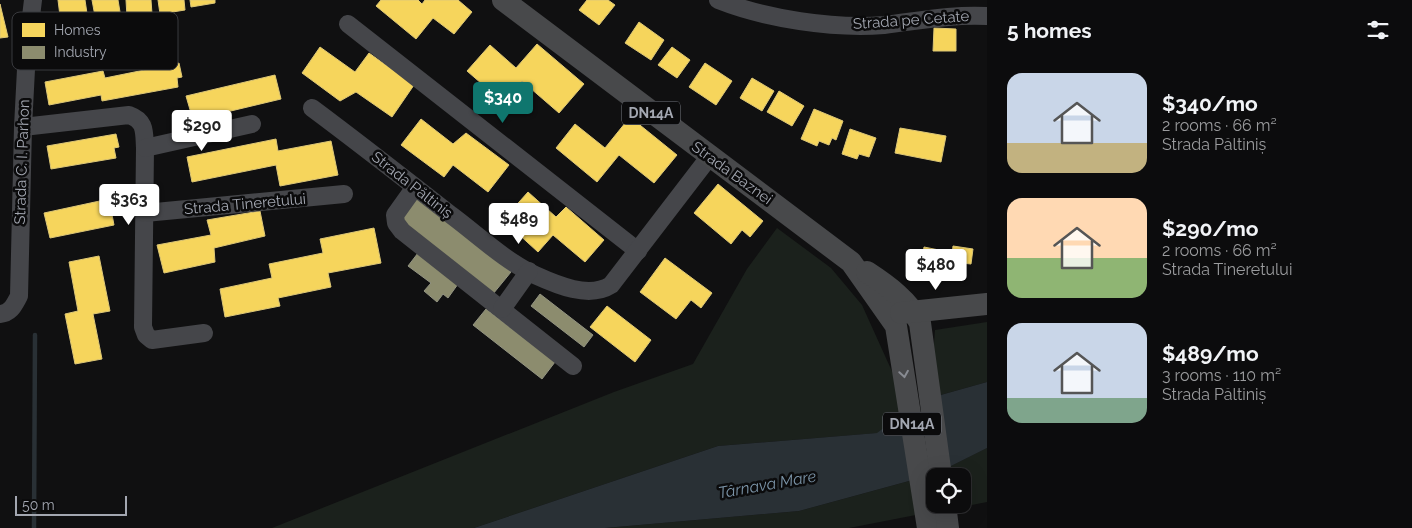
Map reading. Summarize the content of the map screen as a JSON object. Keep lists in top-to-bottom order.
{
  "streets": {
    "main road": ["DN14A", "Strada Baznei"],
    "street": [
      "Strada pe Cetate",
      "Strada C. I. Parhon",
      "Strada Păltiniș",
      "Strada Tineretului"
    ]
  },
  "crossings": [
    ["DN14A", "Strada Baznei"],
    ["Strada Baznei", "Strada Păltiniș"]
  ],
  "water": ["Târnava Mare"],
  "legend": ["Homes", "Industry"],
  "scale_bar": "50 m",
  "page": {
    "heading": "5 homes",
    "list": [
      {
        "name": "$340/mo",
        "note": "2 rooms · 66 m² · Strada Păltiniș"
      },
      {
        "name": "$290/mo",
        "note": "2 rooms · 66 m² · Strada Tineretului"
      },
      {
        "name": "$489/mo",
        "note": "3 rooms · 110 m² · Strada Păltiniș"
      }
    ],
    "price": [
      "$340",
      "$290",
      "$363",
      "$489",
      "$480"
    ],
    "scale": "50 m"
  }
}
